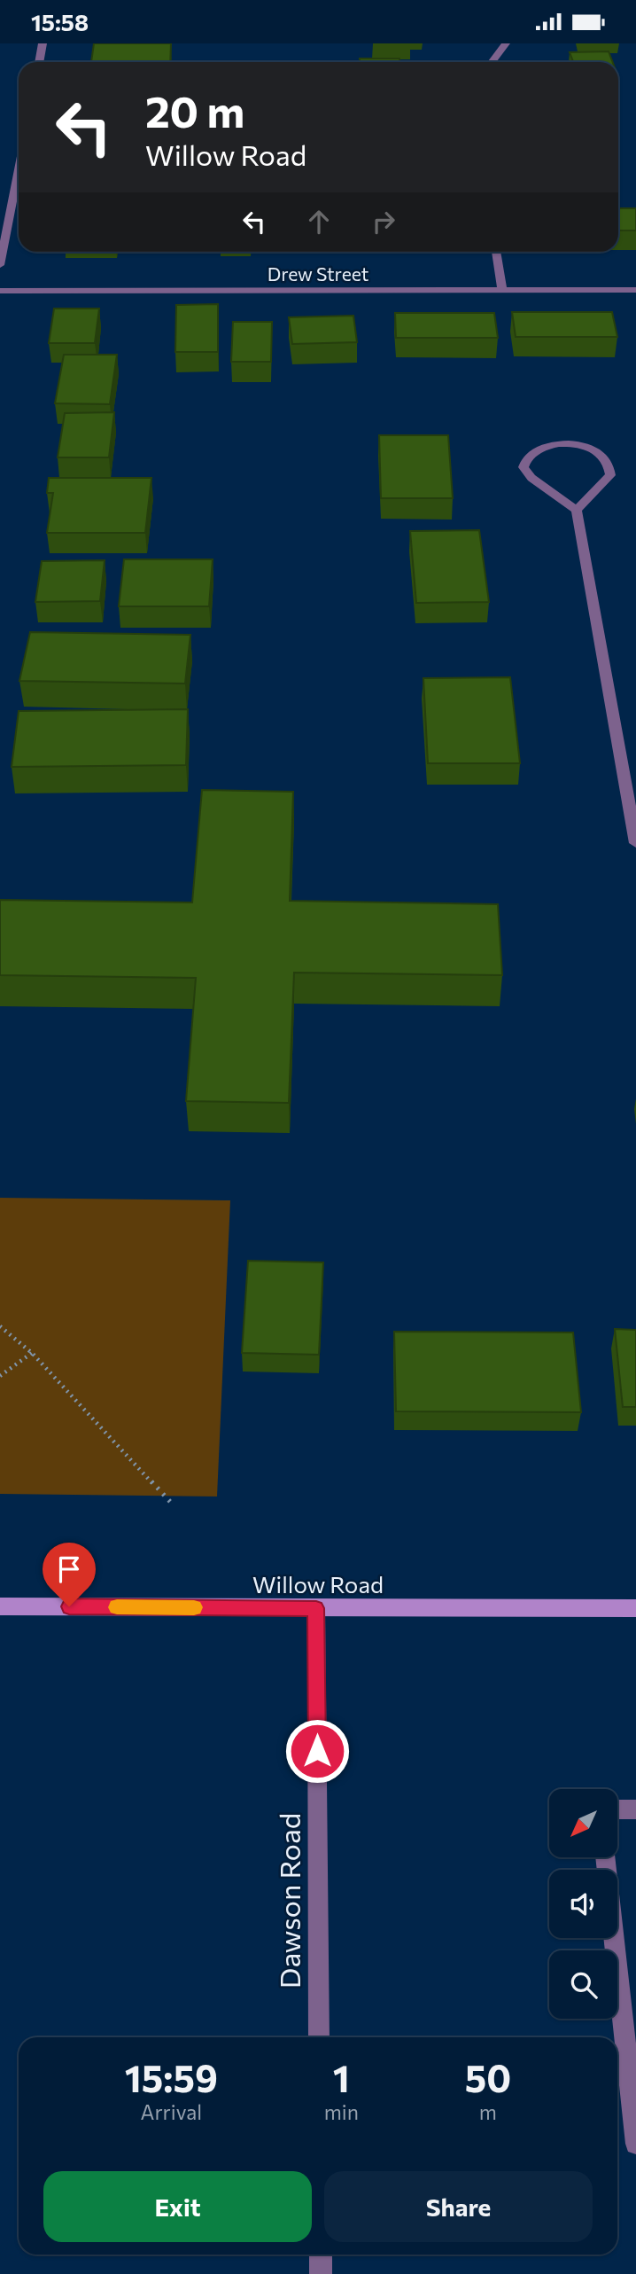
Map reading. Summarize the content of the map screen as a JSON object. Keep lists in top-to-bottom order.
{
  "streets": {
    "main road": ["Willow Road"],
    "street": ["Drew Street", "Dawson Road"]
  },
  "crossings": [
    ["Willow Road", "Dawson Road"]
  ],
  "north": "bottom left",
  "page": {
    "status": "15:58",
    "turn": ["20 m", "Willow Road"],
    "eta": [
      "15:59",
      "Arrival",
      "1",
      "min",
      "50",
      "m"
    ],
    "buttons": ["Exit", "Share"]
  }
}
